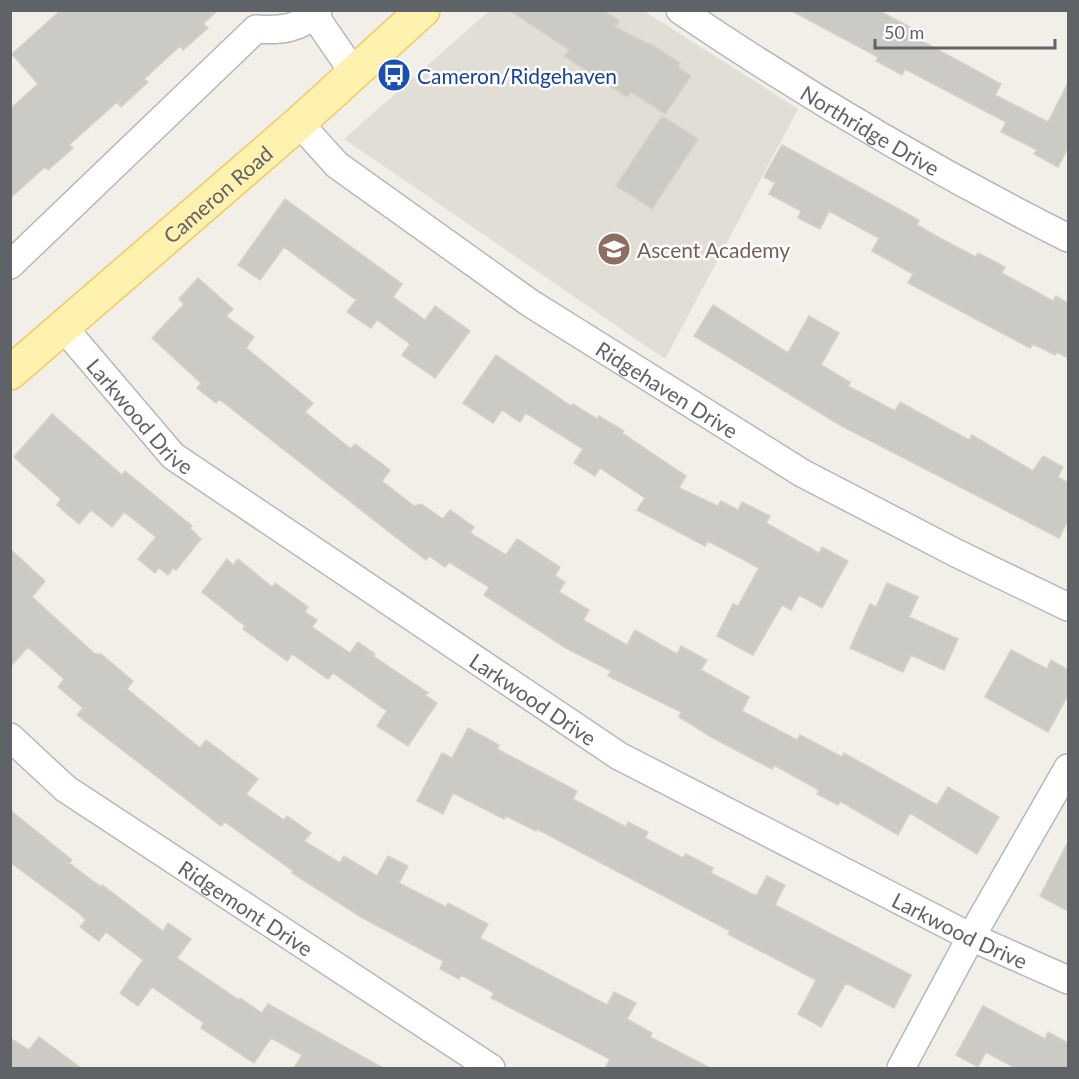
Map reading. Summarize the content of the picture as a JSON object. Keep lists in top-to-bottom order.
{
  "streets": {
    "main road": ["Cameron Road"],
    "street": [
      "Northridge Drive",
      "Ridgehaven Drive",
      "Larkwood Drive",
      "Ridgemont Drive"
    ]
  },
  "crossings": [
    ["Cameron Road", "Ridgehaven Drive"],
    ["Cameron Road", "Larkwood Drive"]
  ],
  "places": {
    "bus stop": ["Cameron/Ridgehaven"],
    "school or university": ["Ascent Academy"]
  },
  "scale_bar": "50 m"
}
